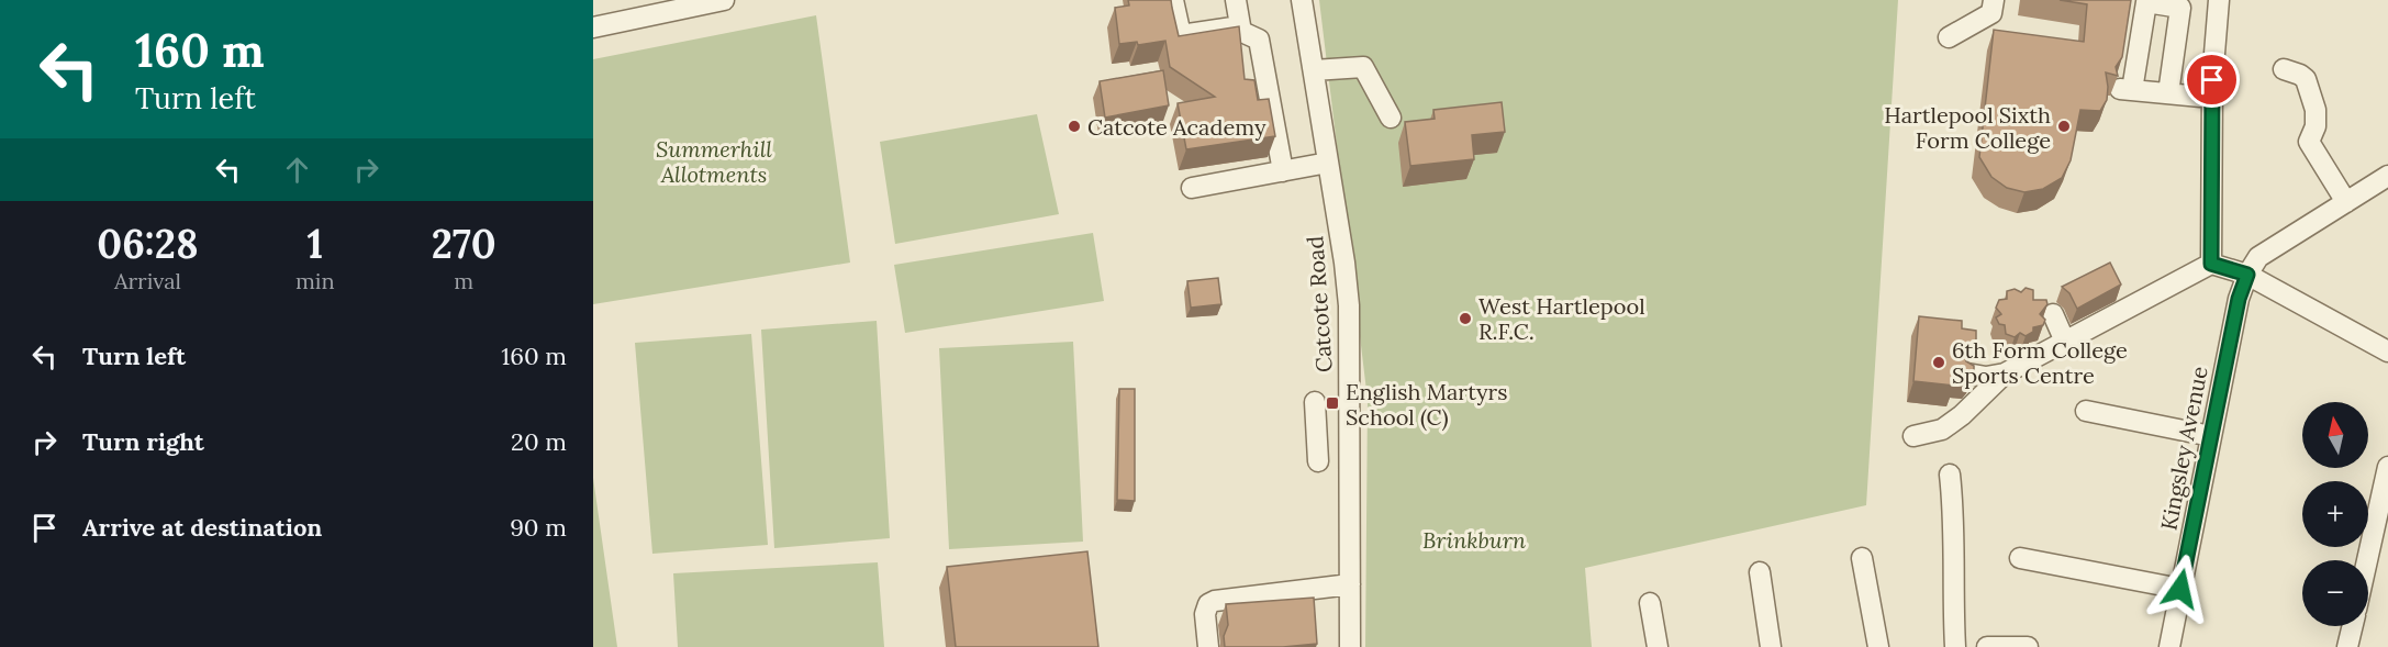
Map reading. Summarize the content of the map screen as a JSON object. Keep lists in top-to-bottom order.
{
  "streets": {
    "street": ["Catcote Road", "Kingsley Avenue"]
  },
  "parks": ["Summerhill Allotments", "Brinkburn"],
  "places": {
    "other": [
      "Catcote Academy",
      "Hartlepool Sixth Form College",
      "West Hartlepool R.F.C.",
      "6th Form College Sports Centre"
    ],
    "transit": ["English Martyrs School (C)"]
  },
  "north": "top",
  "page": {
    "turn": ["160 m", "Turn left"],
    "eta": [
      "06:28",
      "Arrival",
      "1",
      "min",
      "270",
      "m"
    ],
    "list": [
      {
        "name": "Turn left",
        "value": "160 m"
      },
      {
        "name": "Turn right",
        "value": "20 m"
      },
      {
        "name": "Arrive at destination",
        "value": "90 m"
      }
    ],
    "map_buttons": ["+", "−"]
  }
}
